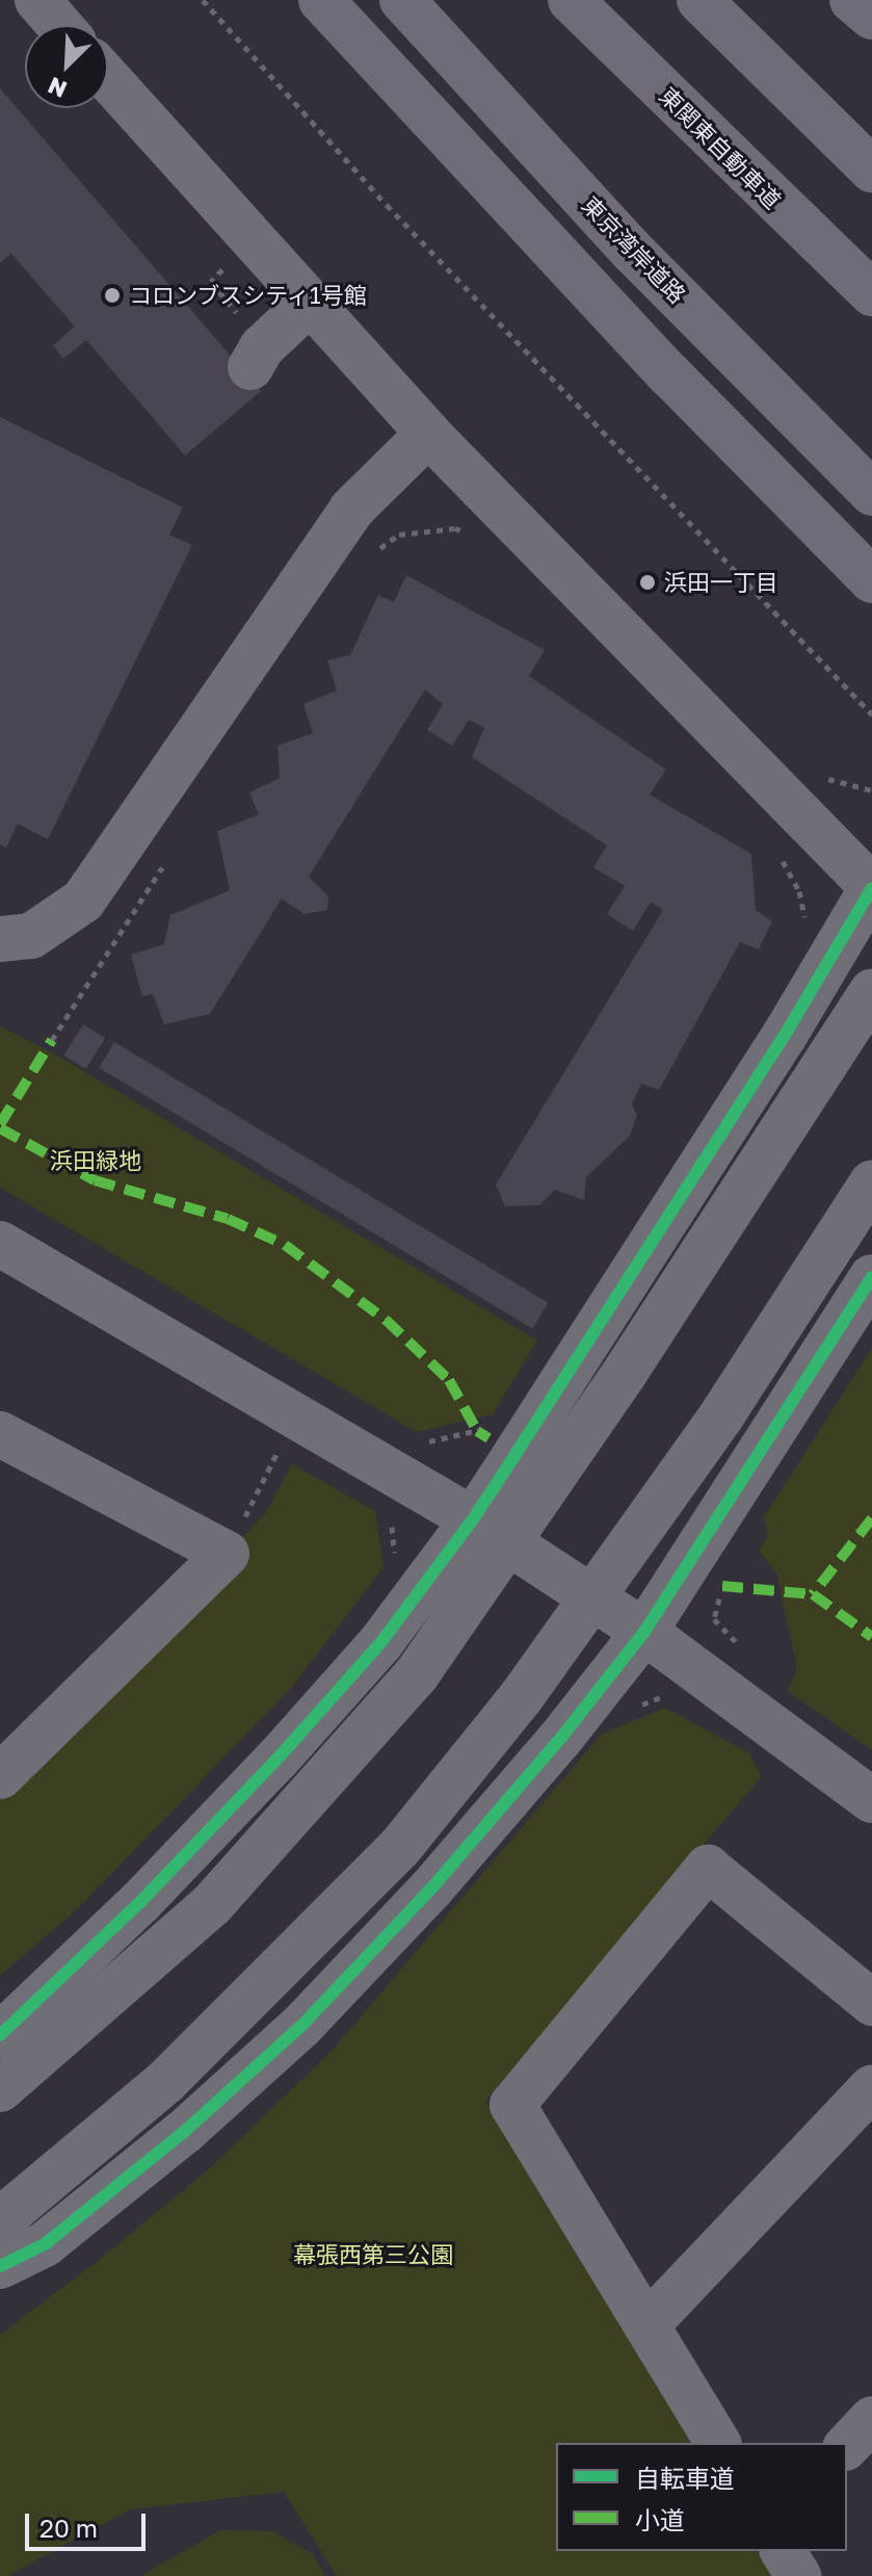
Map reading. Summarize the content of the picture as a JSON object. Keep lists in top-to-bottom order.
{
  "streets": {
    "highway": ["東関東自動車道", "東京湾岸道路"]
  },
  "parks": ["浜田緑地", "幕張西第三公園"],
  "places": ["コロンブスシティ1号館", "浜田一丁目"],
  "legend": ["自転車道", "小道"],
  "scale_bar": "20 m",
  "north": "bottom left"
}
